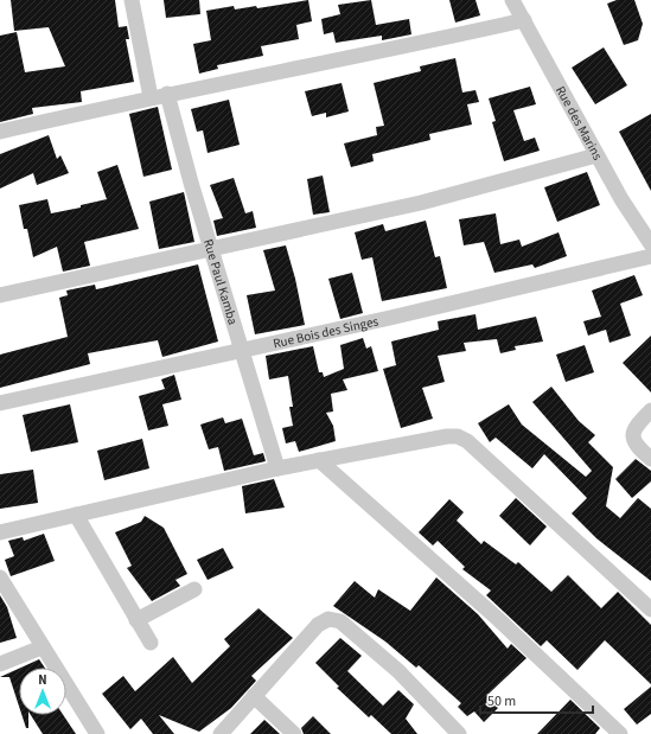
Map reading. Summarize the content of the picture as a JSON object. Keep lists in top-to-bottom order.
{
  "streets": {
    "street": ["Rue des Marins", "Rue Paul Kamba", "Rue Bois des Singes"]
  },
  "crossings": [
    ["Rue Paul Kamba", "Rue Bois des Singes"]
  ],
  "scale_bar": "50 m",
  "north": "top"
}
